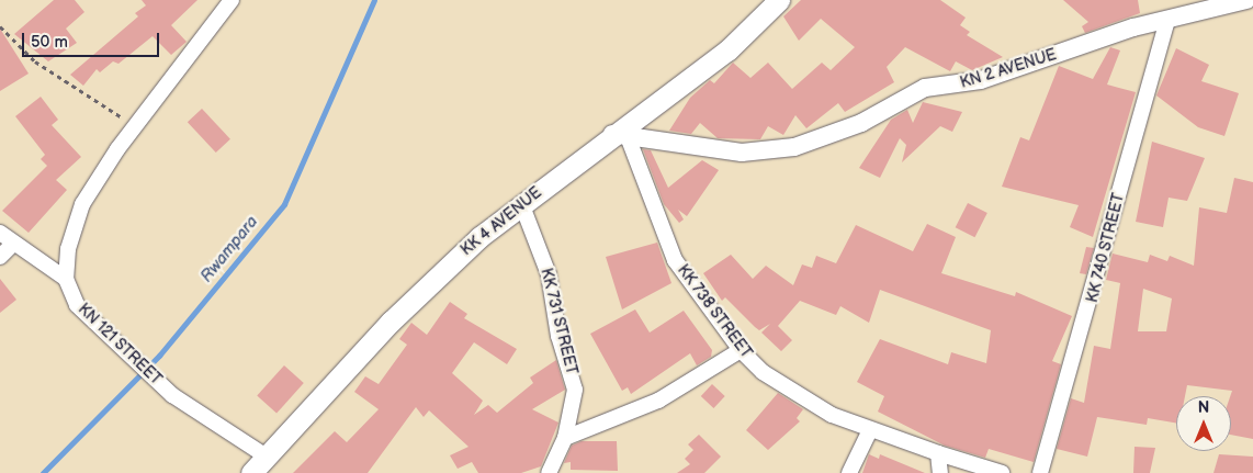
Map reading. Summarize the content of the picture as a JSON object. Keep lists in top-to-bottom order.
{
  "streets": {
    "main road": ["KK 4 AVENUE"],
    "street": [
      "KN 2 AVENUE",
      "KK 740 STREET",
      "KK 738 STREET",
      "KK 731 STREET",
      "KN 121 STREET"
    ]
  },
  "crossings": [
    ["KN 2 AVENUE", "KK 4 AVENUE"],
    ["KN 2 AVENUE", "KK 740 STREET"],
    ["KN 2 AVENUE", "KK 738 STREET"],
    ["KK 4 AVENUE", "KK 738 STREET"],
    ["KK 4 AVENUE", "KK 731 STREET"],
    ["KK 4 AVENUE", "KN 121 STREET"]
  ],
  "water": ["Rwampara"],
  "scale_bar": "50 m",
  "north": "top"
}
